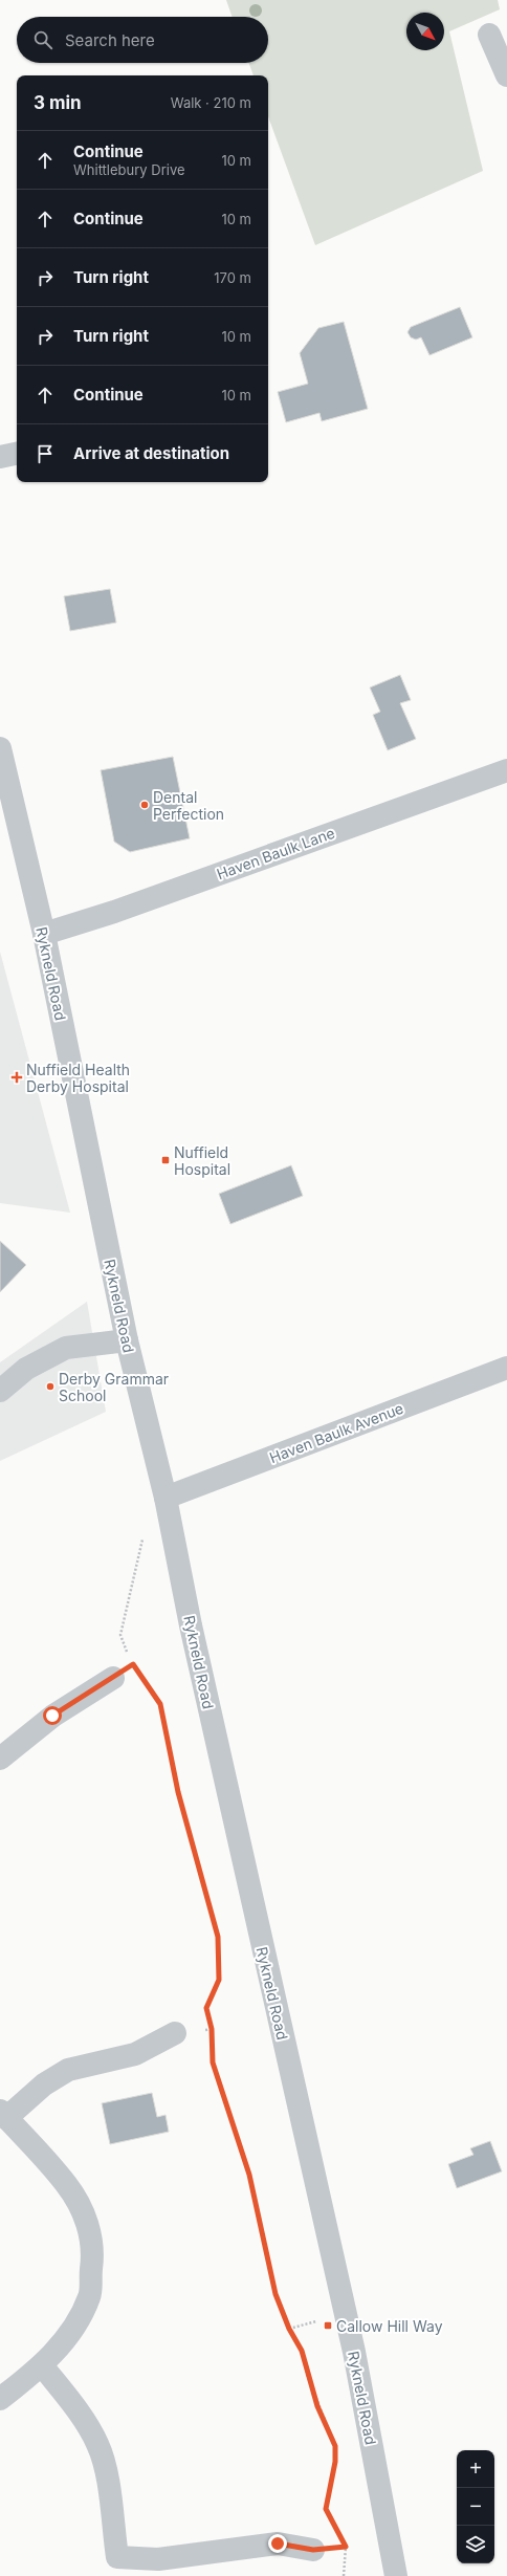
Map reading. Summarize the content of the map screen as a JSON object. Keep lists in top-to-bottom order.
{
  "streets": {
    "street": ["Haven Baulk Lane", "Rykneld Road", "Haven Baulk Avenue"]
  },
  "crossings": [
    ["Haven Baulk Lane", "Rykneld Road"],
    ["Rykneld Road", "Haven Baulk Avenue"]
  ],
  "places": {
    "other": ["Dental Perfection", "Derby Grammar School"],
    "health": ["Nuffield Health Derby Hospital"],
    "transit": ["Nuffield Hospital", "Callow Hill Way"]
  },
  "north": "bottom right",
  "page": {
    "search": "Search here",
    "heading": ["3 min", "Walk · 210 m"],
    "list": [
      ["Continue", "Whittlebury Drive", "10 m"],
      ["Continue", "10 m"],
      ["Turn right", "170 m"],
      ["Turn right", "10 m"],
      ["Continue", "10 m"],
      "Arrive at destination"
    ],
    "map_buttons": ["+", "−"]
  }
}
